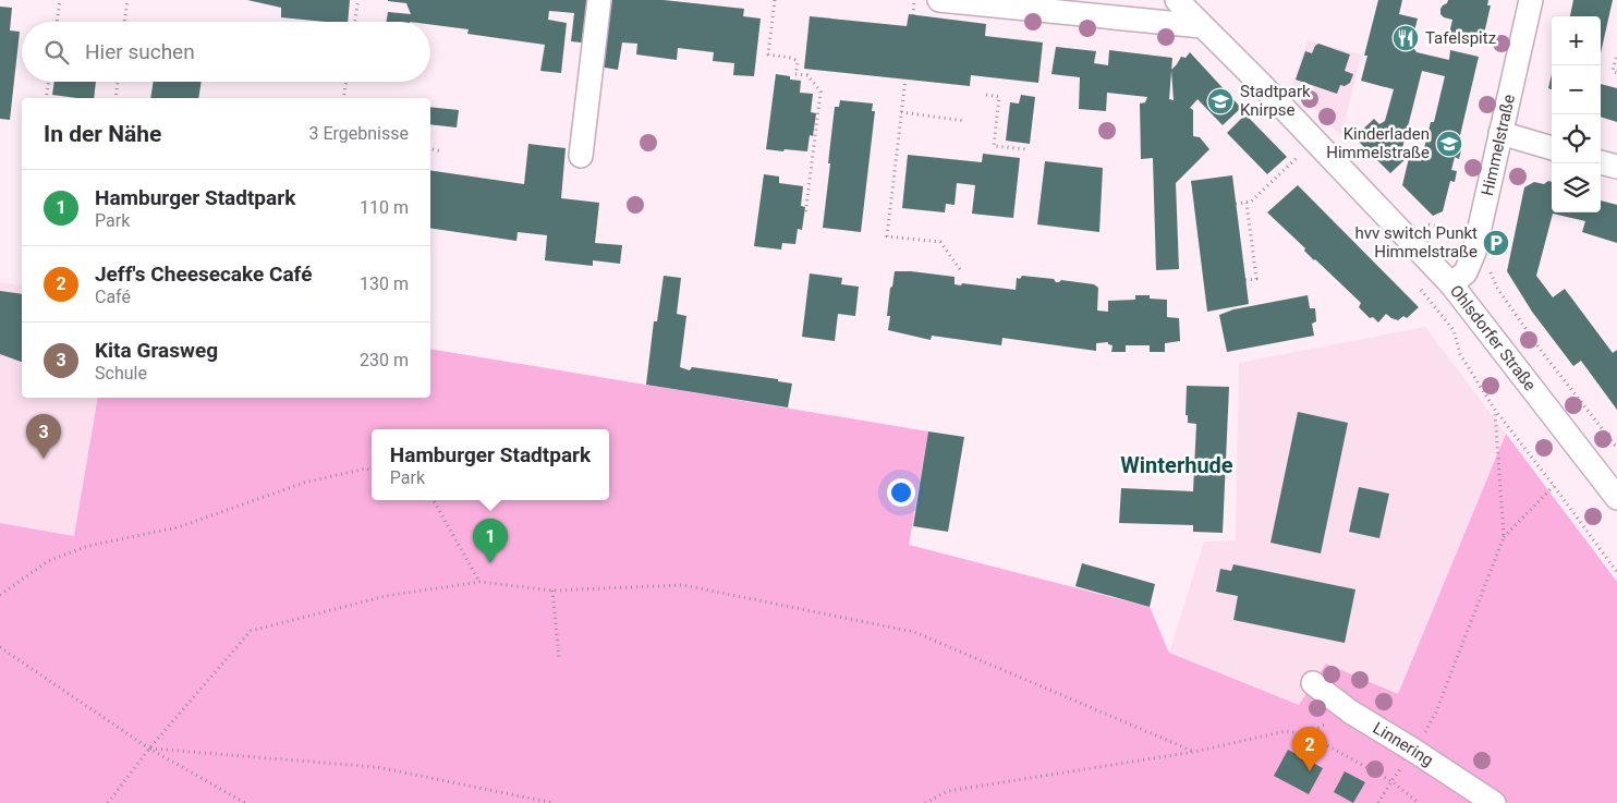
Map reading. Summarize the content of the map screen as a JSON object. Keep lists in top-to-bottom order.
{
  "streets": {
    "street": ["Himmelstraße", "Ohlsdorfer Straße", "Linnering"]
  },
  "crossings": [
    ["Himmelstraße", "Ohlsdorfer Straße"]
  ],
  "districts": ["Winterhude"],
  "places": {
    "restaurant": ["Tafelspitz"],
    "school or university": ["Stadtpark Knirpse", "Kinderladen Himmelstraße"],
    "parking": ["hvv switch Punkt Himmelstraße"]
  },
  "page": {
    "map_buttons": ["+", "−"],
    "search": "Hier suchen",
    "heading": ["In der Nähe", "3 Ergebnisse"],
    "list": [
      {
        "mark": "1",
        "name": "Hamburger Stadtpark",
        "note": "Park",
        "value": "110 m"
      },
      {
        "mark": "2",
        "name": "Jeff's Cheesecake Café",
        "note": "Café",
        "value": "130 m"
      },
      {
        "mark": "3",
        "name": "Kita Grasweg",
        "note": "Schule",
        "value": "230 m"
      }
    ],
    "pins": ["3", "1", "2"],
    "popup": ["Hamburger Stadtpark", "Park"]
  }
}
